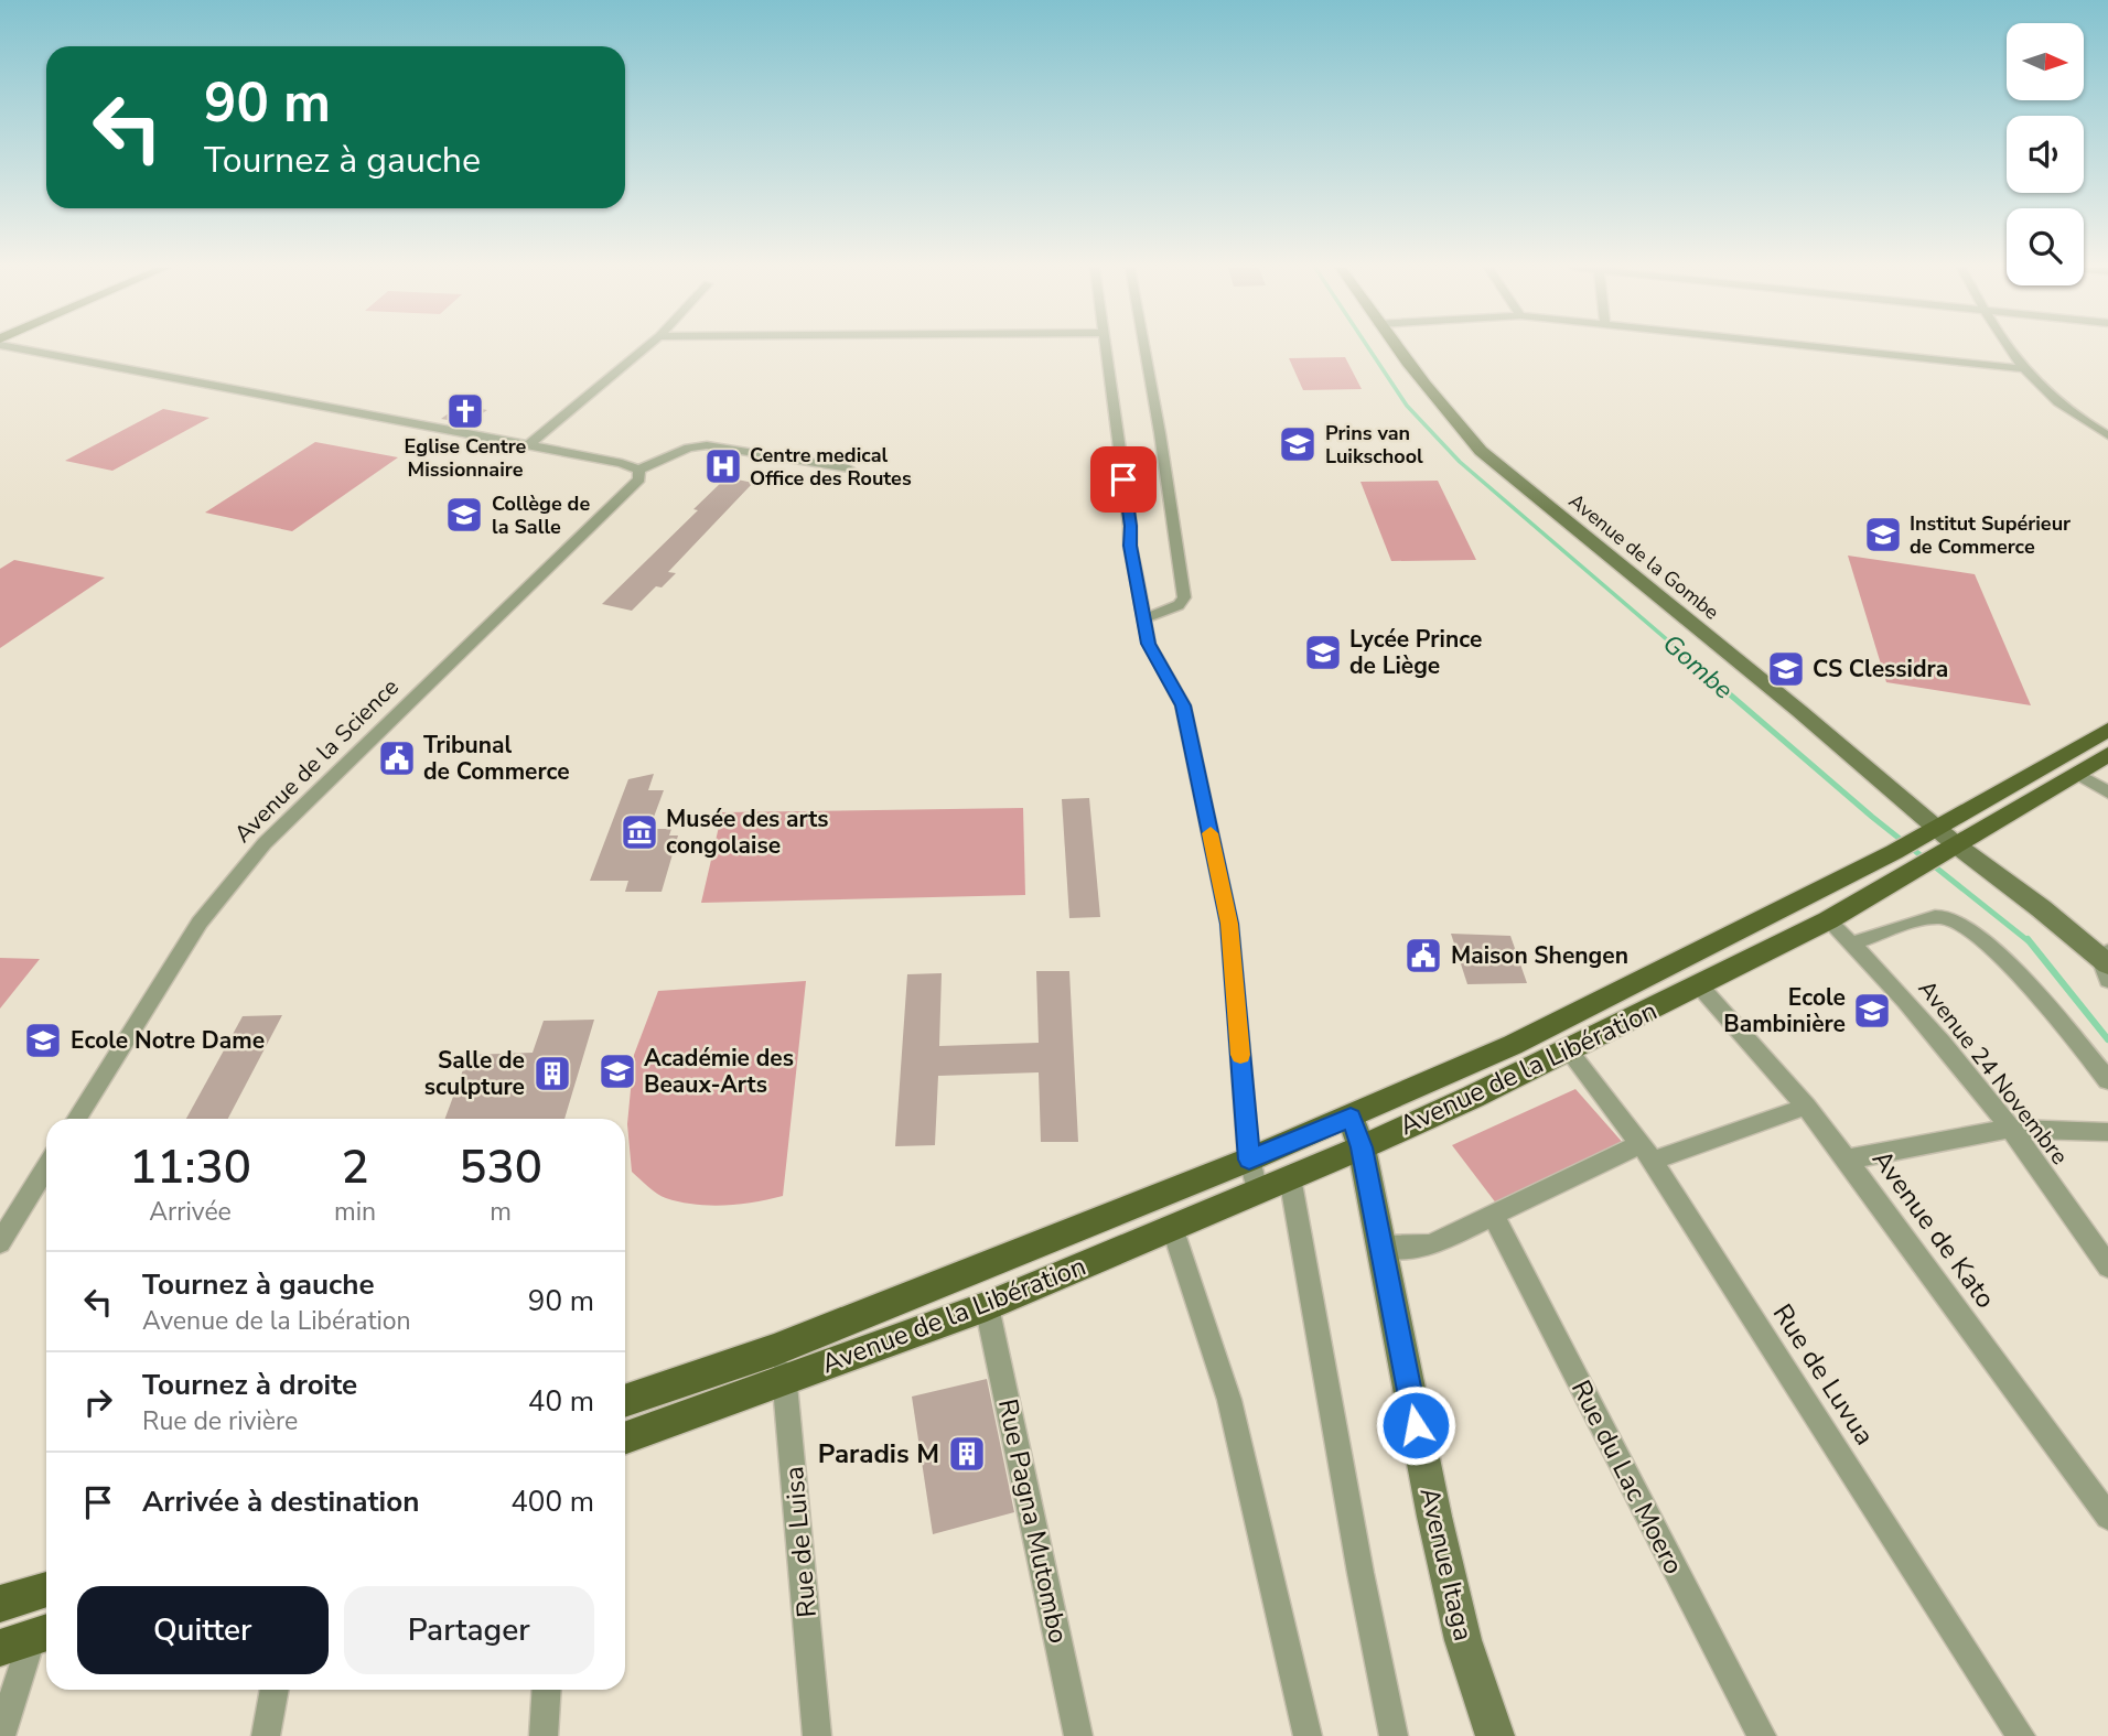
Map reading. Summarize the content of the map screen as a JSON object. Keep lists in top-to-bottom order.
{
  "streets": {
    "main road": ["Avenue de la Libération"],
    "street": [
      "Avenue de la Gombe",
      "Avenue de la Science",
      "Avenue 24 Novembre",
      "Avenue de Kato",
      "Rue de Luvua",
      "Rue du Lac Moero",
      "Rue Pagna Mutombo",
      "Rue de Luisa",
      "Avenue Itaga"
    ]
  },
  "crossings": [
    ["Avenue de la Gombe", "Avenue de la Libération"],
    ["Avenue de la Libération", "Avenue 24 Novembre"],
    ["Avenue de la Libération", "Avenue de Kato"],
    ["Avenue de la Libération", "Rue de Luvua"],
    ["Avenue de la Libération", "Rue Pagna Mutombo"],
    ["Avenue de la Libération", "Rue de Luisa"],
    ["Avenue de la Libération", "Avenue Itaga"]
  ],
  "water": ["Gombe"],
  "places": {
    "church": ["Eglise Centre Missionnaire"],
    "school or university": [
      "Prins van Luikschool",
      "Collège de la Salle",
      "Institut Supérieur de Commerce",
      "Lycée Prince de Liège",
      "CS Clessidra",
      "Ecole Bambinière",
      "Ecole Notre Dame",
      "Académie des Beaux-Arts"
    ],
    "hospital": ["Centre medical Office des Routes"],
    "public building": ["Tribunal de Commerce", "Maison Shengen"],
    "museum": ["Musée des arts congolaise"],
    "building": ["Salle de sculpture", "Paradis M"]
  },
  "north": "right",
  "page": {
    "turn": ["90 m", "Tournez à gauche"],
    "eta": [
      "11:30",
      "Arrivée",
      "2",
      "min",
      "530",
      "m"
    ],
    "list": [
      {
        "name": "Tournez à gauche",
        "note": "Avenue de la Libération",
        "value": "90 m"
      },
      {
        "name": "Tournez à droite",
        "note": "Rue de rivière",
        "value": "40 m"
      },
      {
        "name": "Arrivée à destination",
        "value": "400 m"
      }
    ],
    "buttons": ["Quitter", "Partager"]
  }
}
